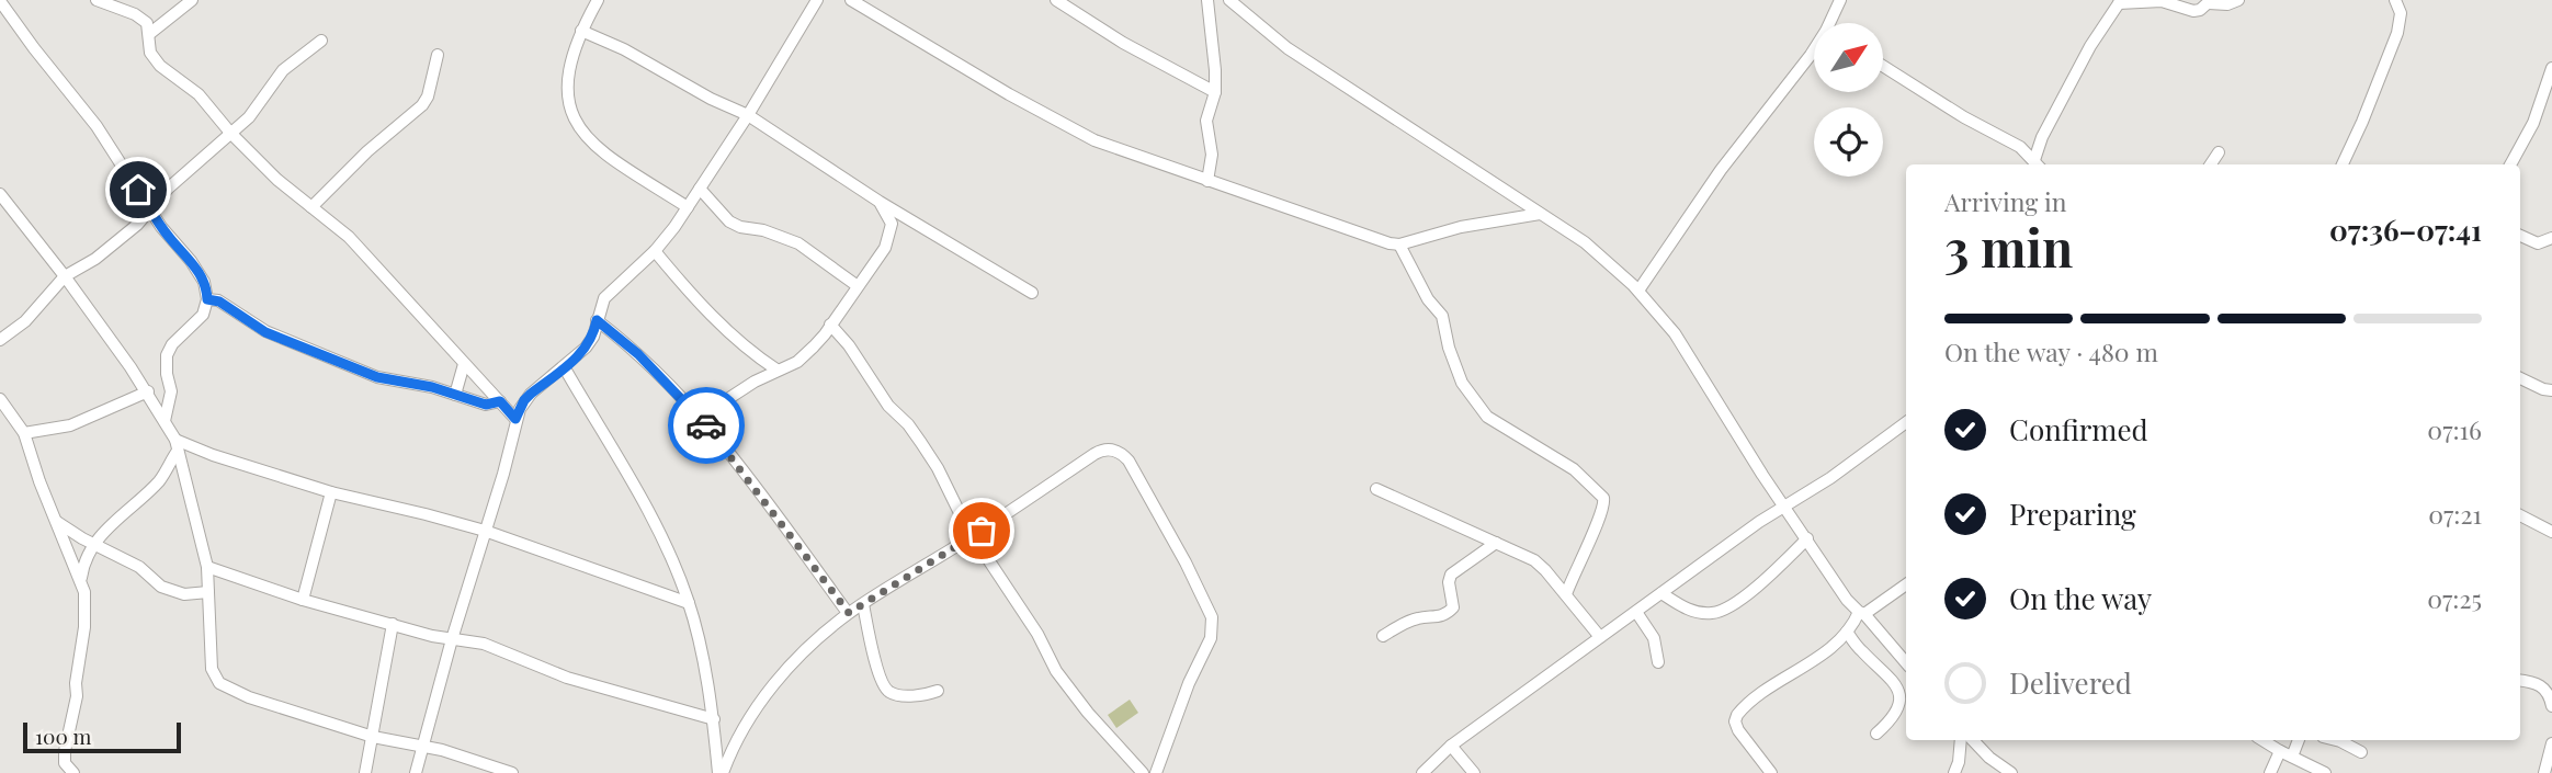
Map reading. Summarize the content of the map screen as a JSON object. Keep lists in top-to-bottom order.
{
  "scale_bar": "100 m",
  "north": "top right",
  "page": {
    "heading": ["3 min", "Arriving in", "07:36–07:41"],
    "bar": "On the way · 480 m",
    "list": [
      ["Confirmed", "07:16"],
      ["Preparing", "07:21"],
      ["On the way", "07:25"],
      "Delivered"
    ],
    "scale": "100 m"
  }
}
